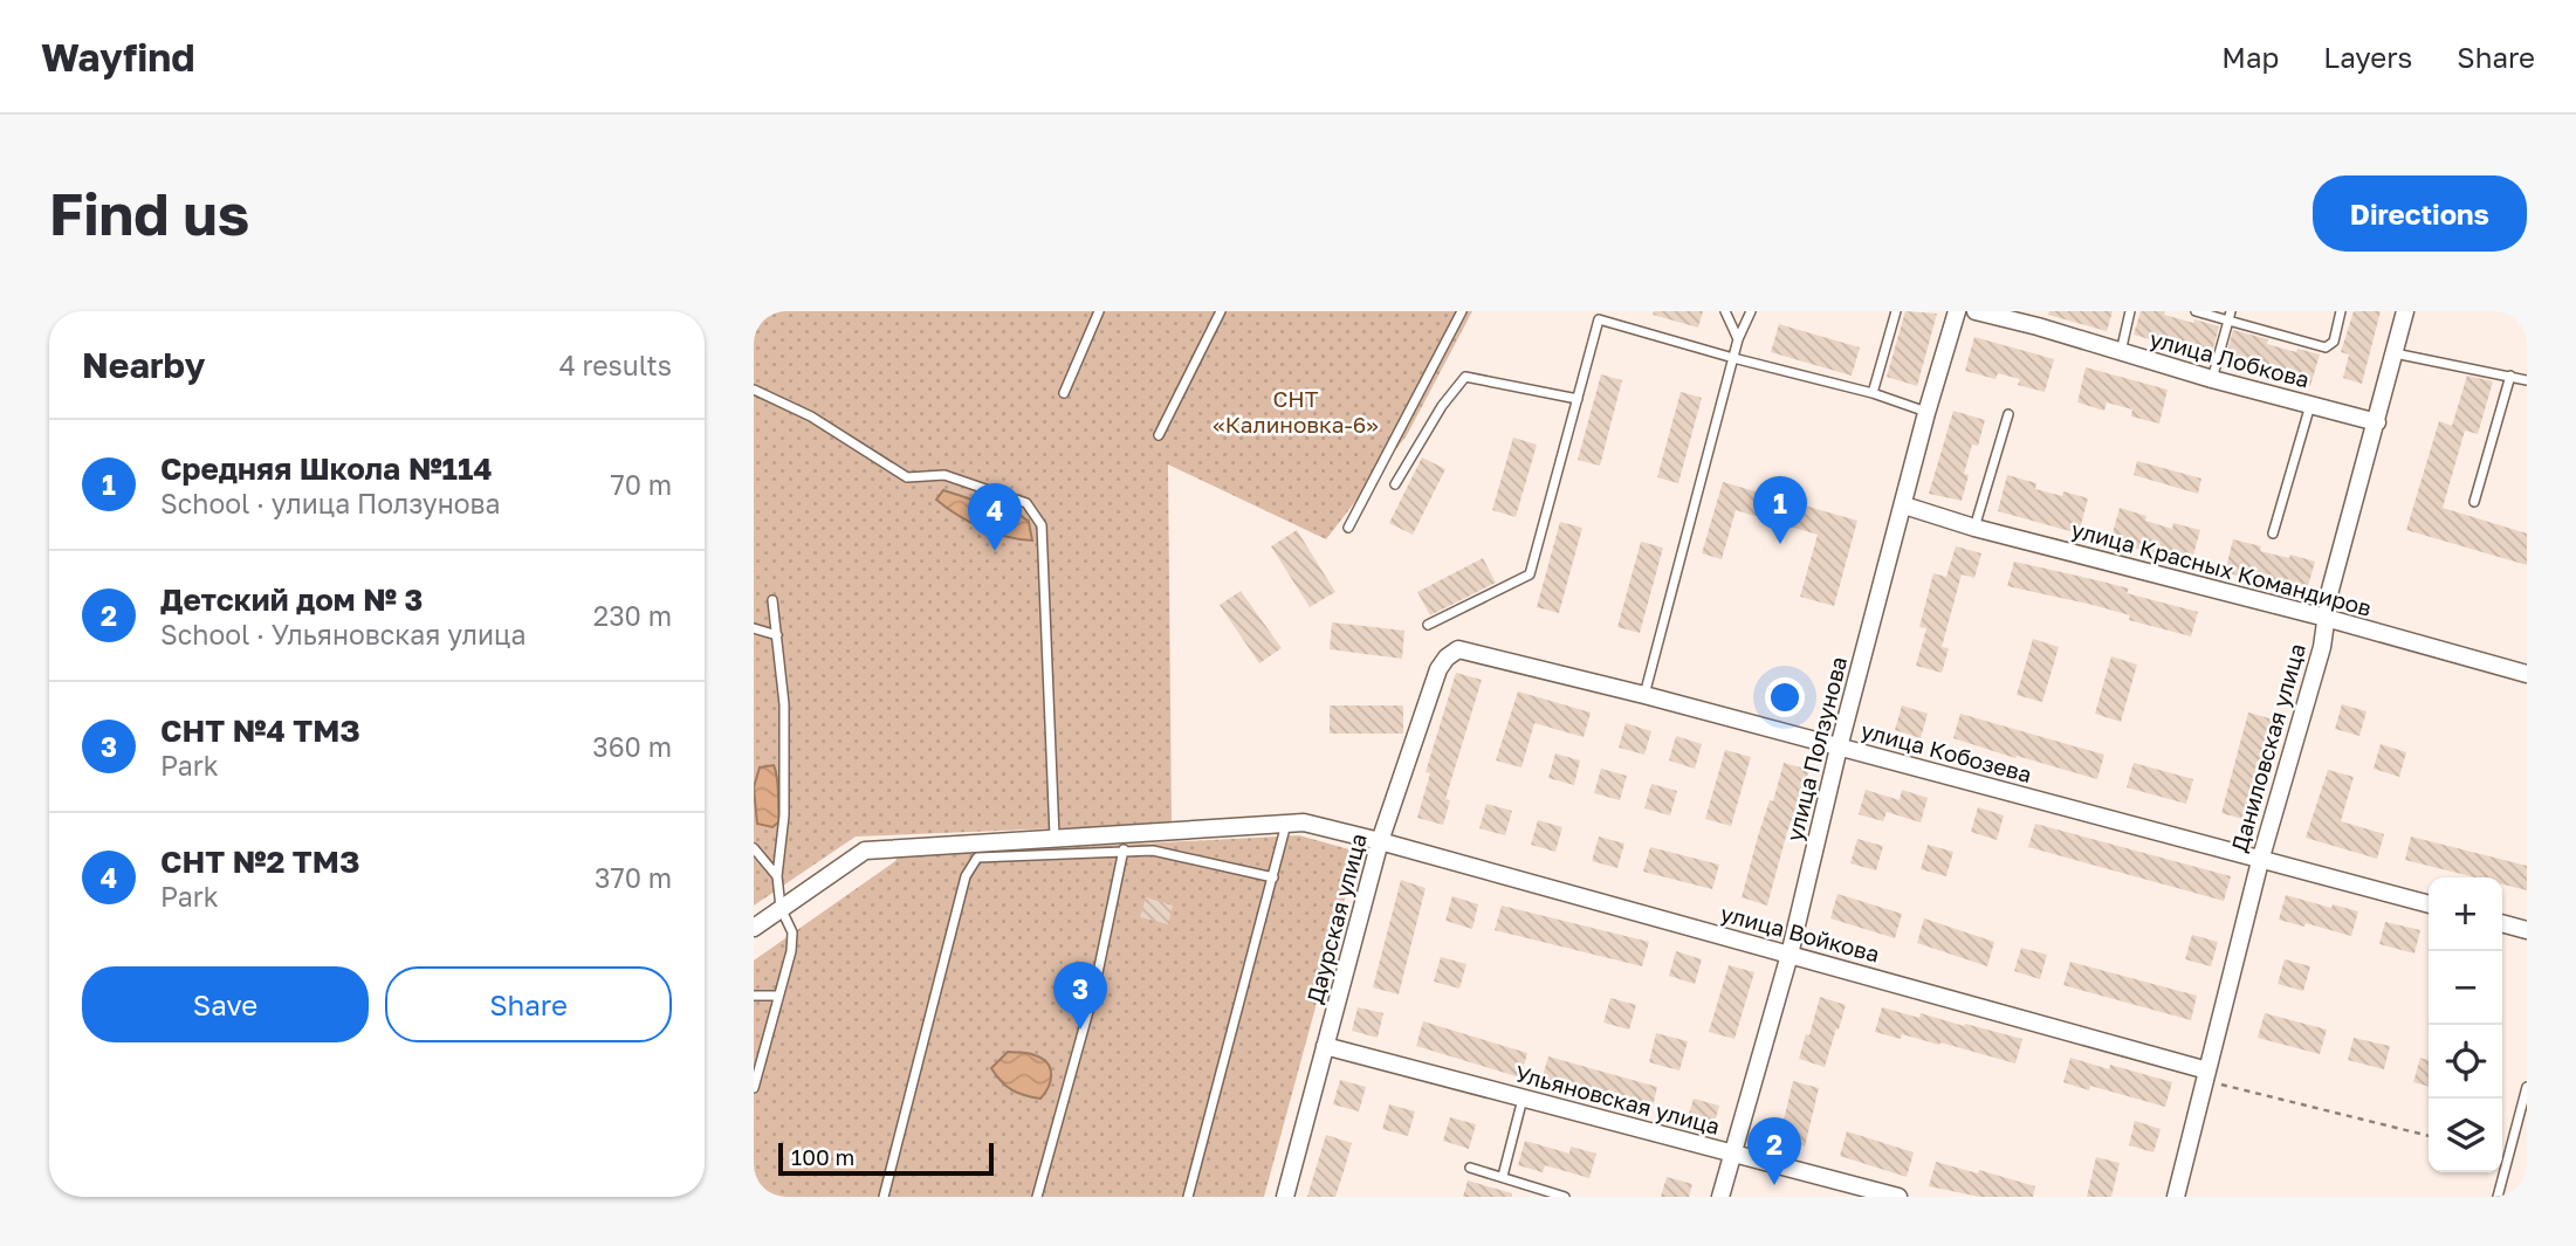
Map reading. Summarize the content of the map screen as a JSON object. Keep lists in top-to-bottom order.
{
  "streets": {
    "street": [
      "улица Лобкова",
      "улица Красных Командиров",
      "Даниловская улица",
      "улица Ползунова",
      "улица Кобозева",
      "Даурская улица",
      "улица Войкова",
      "Ульяновская улица"
    ]
  },
  "crossings": [
    ["улица Лобкова", "Даниловская улица"],
    ["улица Красных Командиров", "Даниловская улица"],
    ["улица Красных Командиров", "улица Ползунова"],
    ["Даниловская улица", "улица Кобозева"],
    ["Даниловская улица", "улица Войкова"],
    ["улица Ползунова", "улица Кобозева"],
    ["улица Ползунова", "улица Войкова"],
    ["улица Ползунова", "Ульяновская улица"],
    ["улица Кобозева", "Даурская улица"],
    ["Даурская улица", "улица Войкова"],
    ["Даурская улица", "Ульяновская улица"]
  ],
  "parks": ["СНТ «Калиновка-6»"],
  "scale_bar": "100 m",
  "page": {
    "header": "Wayfind",
    "nav": ["Map", "Layers", "Share"],
    "buttons": [
      "Directions",
      ["Save", "Share"]
    ],
    "title": "Find us",
    "heading": ["Nearby", "4 results"],
    "list": [
      {
        "mark": "1",
        "name": "Средняя Школа №114",
        "note": "School · улица Ползунова",
        "value": "70 m"
      },
      {
        "mark": "2",
        "name": "Детский дом № 3",
        "note": "School · Ульяновская улица",
        "value": "230 m"
      },
      {
        "mark": "3",
        "name": "СНТ №4 ТМЗ",
        "note": "Park",
        "value": "360 m"
      },
      {
        "mark": "4",
        "name": "СНТ №2 ТМЗ",
        "note": "Park",
        "value": "370 m"
      }
    ],
    "pins": [
      "1",
      "4",
      "3",
      "2"
    ],
    "map_buttons": ["+", "−"],
    "scale": "100 m"
  }
}
